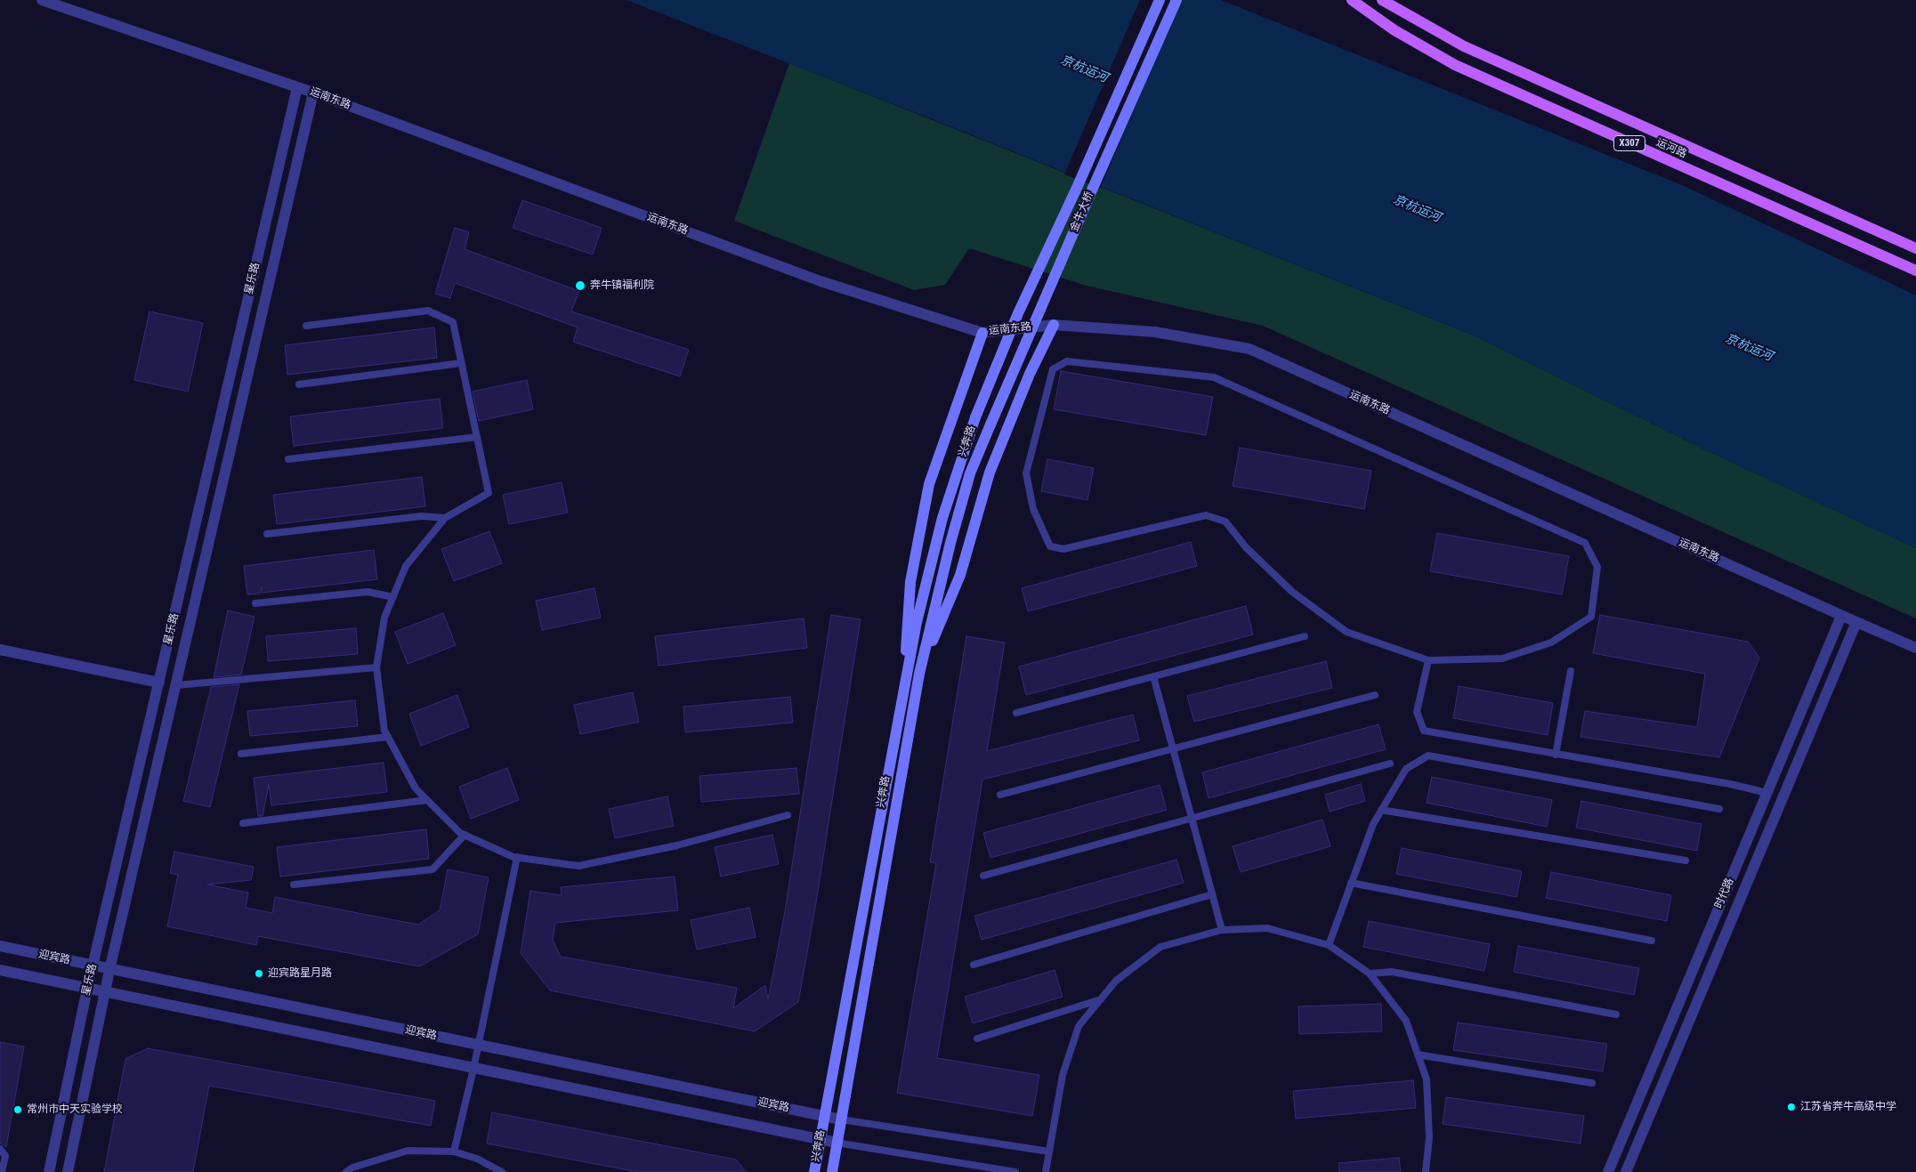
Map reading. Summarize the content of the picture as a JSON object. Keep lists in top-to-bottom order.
{
  "streets": {
    "main road": [
      "X307",
      "运河路",
      "金牛大桥",
      "兴奔路"
    ],
    "street": [
      "运南东路",
      "星乐路",
      "时代路",
      "迎宾路"
    ]
  },
  "crossings": [
    ["运南东路", "星乐路"],
    ["运南东路", "时代路"],
    ["金牛大桥", "兴奔路"],
    ["星乐路", "迎宾路"],
    ["兴奔路", "迎宾路"]
  ],
  "water": ["京杭运河"],
  "places": [
    "奔牛镇福利院",
    "迎宾路星月路",
    "江苏省奔牛高级中学",
    "常州市中天实验学校"
  ]
}
